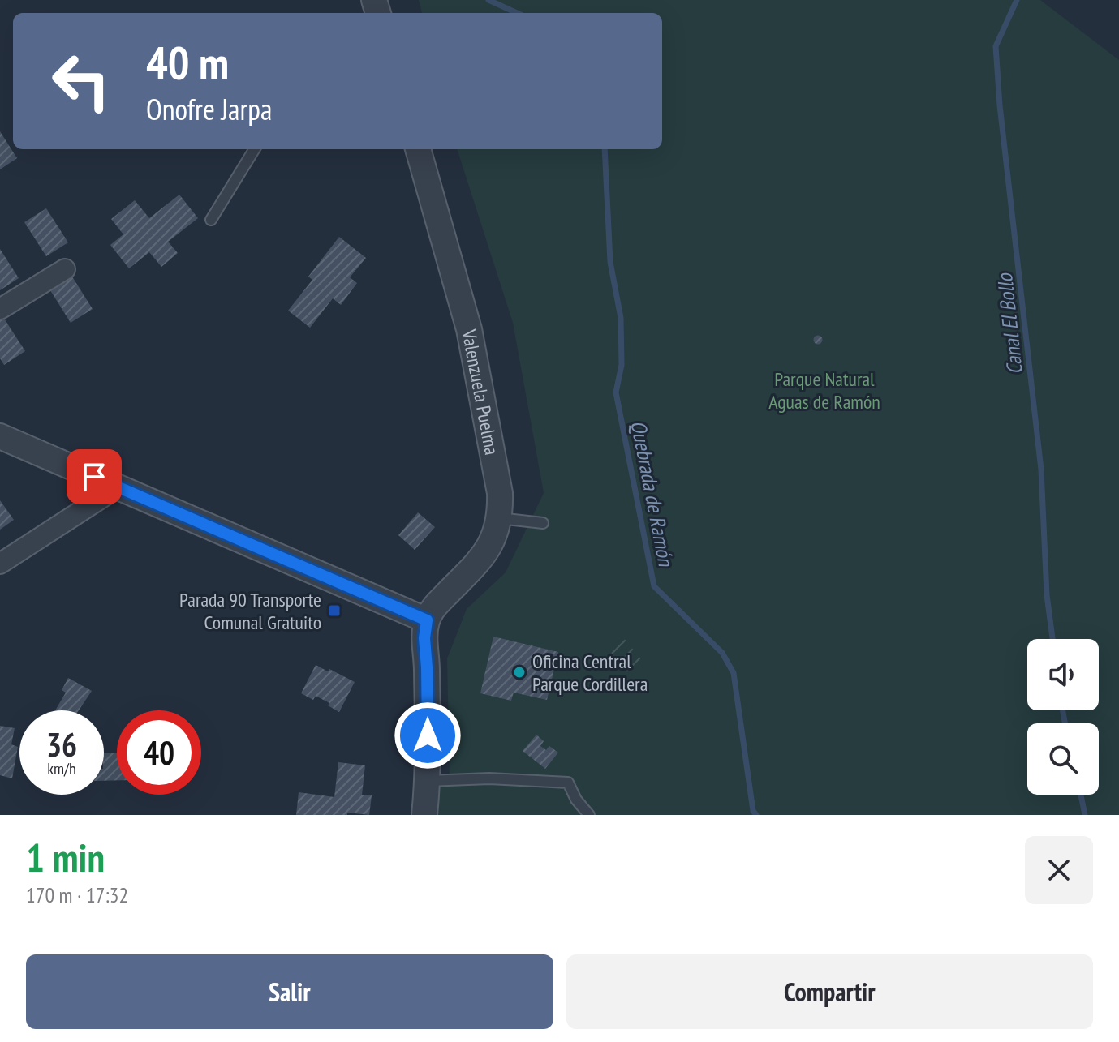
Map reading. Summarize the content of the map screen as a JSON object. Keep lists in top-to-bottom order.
{
  "streets": {
    "street": ["Valenzuela Puelma"]
  },
  "water": ["Canal El Bollo", "Quebrada de Ramón"],
  "parks": ["Parque Natural Aguas de Ramón"],
  "places": {
    "transit": ["Parada 90 Transporte Comunal Gratuito"],
    "other": ["Oficina Central Parque Cordillera"]
  },
  "page": {
    "turn": ["40 m", "Onofre Jarpa"],
    "speed": "36 km/h",
    "limit": "40",
    "heading": ["1 min", "170 m · 17:32"],
    "buttons": ["Salir", "Compartir"]
  }
}
